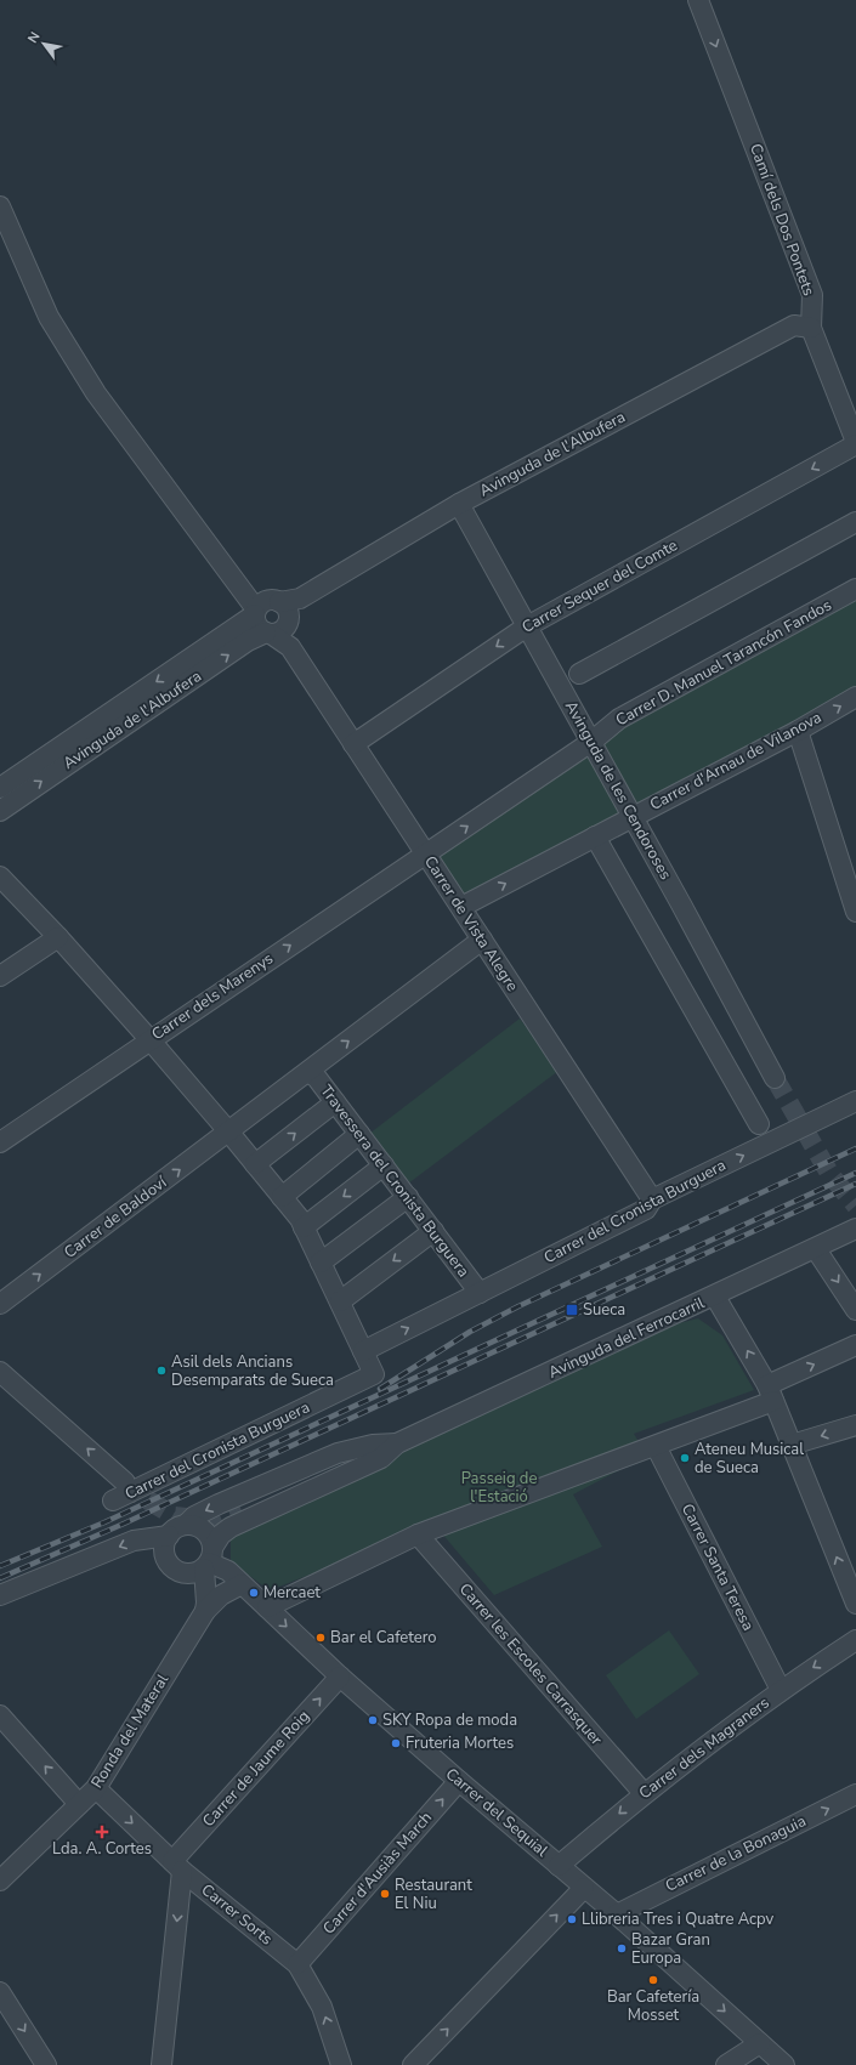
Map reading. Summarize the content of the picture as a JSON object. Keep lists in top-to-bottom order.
{
  "streets": {
    "street": [
      "Camí dels Dos Pontets",
      "Avinguda de l'Albufera",
      "Carrer Sequer del Comte",
      "Carrer D. Manuel Tarancón Fandos",
      "Carrer d'Arnau de Vilanova",
      "Avinguda de les Cendoroses",
      "Carrer de Vista Alegre",
      "Carrer dels Marenys",
      "Travessera del Cronista Burguera",
      "Carrer del Cronista Burguera",
      "Carrer de Baldoví",
      "Avinguda del Ferrocarril",
      "Carrer Santa Teresa",
      "Carrer les Escoles Carrasquer",
      "Ronda del Materal",
      "Carrer dels Magraners",
      "Carrer de Jaume Roig",
      "Carrer del Sequial",
      "Carrer de la Bonaguia",
      "Carrer d'Ausiàs March",
      "Carrer Sorts"
    ]
  },
  "crossings": [
    ["Camí dels Dos Pontets", "Avinguda de l'Albufera"],
    ["Camí dels Dos Pontets", "Carrer Sequer del Comte"],
    ["Avinguda de l'Albufera", "Avinguda de les Cendoroses"],
    ["Avinguda de l'Albufera", "Carrer de Vista Alegre"],
    ["Carrer Sequer del Comte", "Avinguda de les Cendoroses"],
    ["Carrer Sequer del Comte", "Carrer de Vista Alegre"],
    ["Carrer D. Manuel Tarancón Fandos", "Avinguda de les Cendoroses"],
    ["Carrer D. Manuel Tarancón Fandos", "Carrer de Vista Alegre"],
    ["Carrer D. Manuel Tarancón Fandos", "Carrer dels Marenys"],
    ["Carrer d'Arnau de Vilanova", "Avinguda de les Cendoroses"],
    ["Carrer d'Arnau de Vilanova", "Carrer de Vista Alegre"],
    ["Carrer de Vista Alegre", "Carrer dels Marenys"],
    ["Carrer de Vista Alegre", "Carrer del Cronista Burguera"],
    ["Carrer de Vista Alegre", "Carrer de Baldoví"],
    ["Travessera del Cronista Burguera", "Carrer del Cronista Burguera"],
    ["Travessera del Cronista Burguera", "Carrer de Baldoví"],
    ["Carrer Santa Teresa", "Carrer dels Magraners"],
    ["Carrer les Escoles Carrasquer", "Carrer dels Magraners"],
    ["Ronda del Materal", "Carrer del Sequial"],
    ["Ronda del Materal", "Carrer Sorts"],
    ["Carrer dels Magraners", "Carrer del Sequial"],
    ["Carrer de Jaume Roig", "Carrer del Sequial"],
    ["Carrer de Jaume Roig", "Carrer Sorts"],
    ["Carrer del Sequial", "Carrer de la Bonaguia"],
    ["Carrer del Sequial", "Carrer d'Ausiàs March"],
    ["Carrer d'Ausiàs March", "Carrer Sorts"]
  ],
  "one_way": [
    "Camí dels Dos Pontets",
    "Carrer D. Manuel Tarancón Fandos",
    "Carrer de Baldoví",
    "Carrer dels Magraners",
    "Carrer de Jaume Roig",
    "Carrer del Sequial",
    "Carrer de la Bonaguia"
  ],
  "parks": ["Passeig de l'Estació"],
  "places": {
    "transit": ["Sueca"],
    "other": [
      "Asil dels Ancians Desemparats de Sueca",
      "Ateneu Musical de Sueca",
      "Mercaet",
      "Bar el Cafetero",
      "SKY Ropa de moda",
      "Fruteria Mortes",
      "Restaurant El Niu",
      "Llibreria Tres i Quatre Acpv",
      "Bazar Gran Europa",
      "Bar Cafetería Mosset"
    ],
    "health": ["Lda. A. Cortes"]
  },
  "north": "top left"
}
